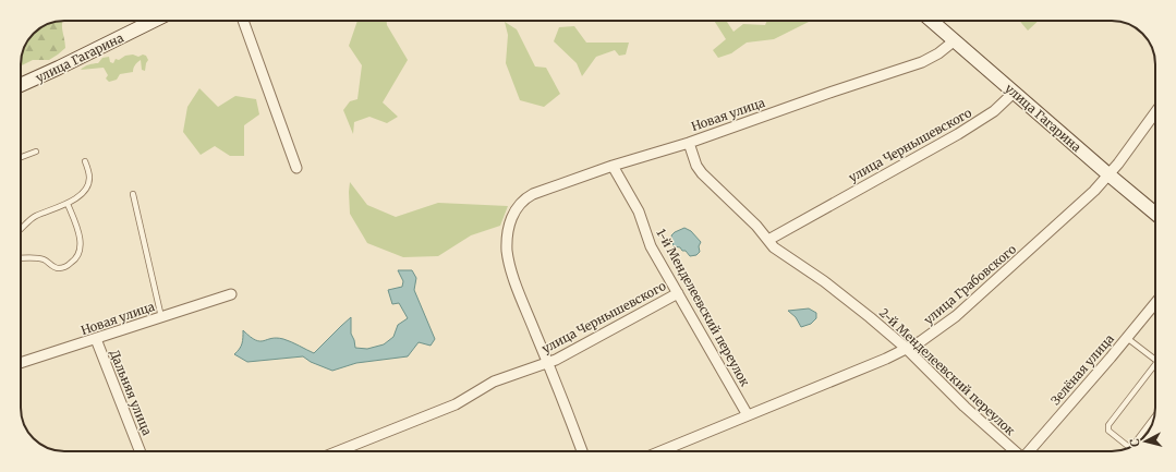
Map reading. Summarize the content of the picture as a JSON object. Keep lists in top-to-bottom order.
{
  "streets": {
    "main road": ["улица Гагарина"],
    "street": [
      "Новая улица",
      "улица Чернышевского",
      "улица Грабовского",
      "1-й Менделеевский переулок",
      "Зелёная улица",
      "2-й Менделеевский переулок",
      "Дальняя улица"
    ]
  },
  "crossings": [
    ["улица Гагарина", "Новая улица"],
    ["улица Гагарина", "улица Чернышевского"],
    ["улица Гагарина", "улица Грабовского"],
    ["Новая улица", "улица Чернышевского"],
    ["Новая улица", "1-й Менделеевский переулок"],
    ["Новая улица", "2-й Менделеевский переулок"],
    ["Новая улица", "Дальняя улица"],
    ["улица Чернышевского", "1-й Менделеевский переулок"],
    ["улица Чернышевского", "2-й Менделеевский переулок"],
    ["улица Грабовского", "1-й Менделеевский переулок"],
    ["улица Грабовского", "2-й Менделеевский переулок"]
  ],
  "north": "left"
}
